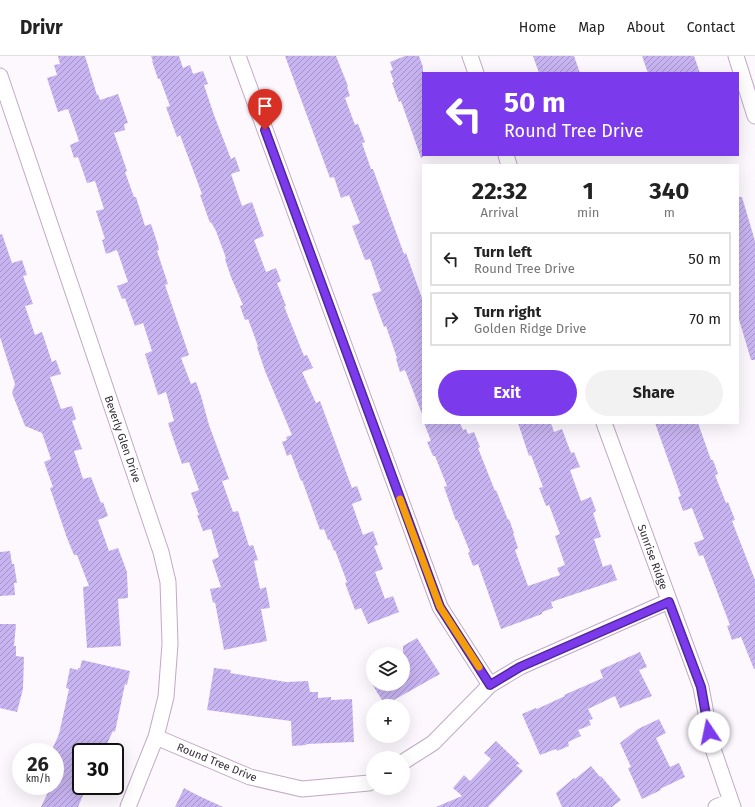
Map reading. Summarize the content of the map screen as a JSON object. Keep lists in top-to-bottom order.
{
  "streets": {
    "street": ["Beverly Glen Drive", "Sunrise Ridge", "Round Tree Drive"]
  },
  "crossings": [
    ["Beverly Glen Drive", "Round Tree Drive"]
  ],
  "page": {
    "header": "Drivr",
    "nav": [
      "Home",
      "Map",
      "About",
      "Contact"
    ],
    "turn": ["50 m", "Round Tree Drive"],
    "eta": [
      "22:32",
      "Arrival",
      "1",
      "min",
      "340",
      "m"
    ],
    "list": [
      {
        "name": "Turn left",
        "note": "Round Tree Drive",
        "value": "50 m"
      },
      {
        "name": "Turn right",
        "note": "Golden Ridge Drive",
        "value": "70 m"
      }
    ],
    "buttons": ["Exit", "Share"],
    "map_buttons": ["+", "−"],
    "speed": "26 km/h",
    "limit": "30"
  }
}
